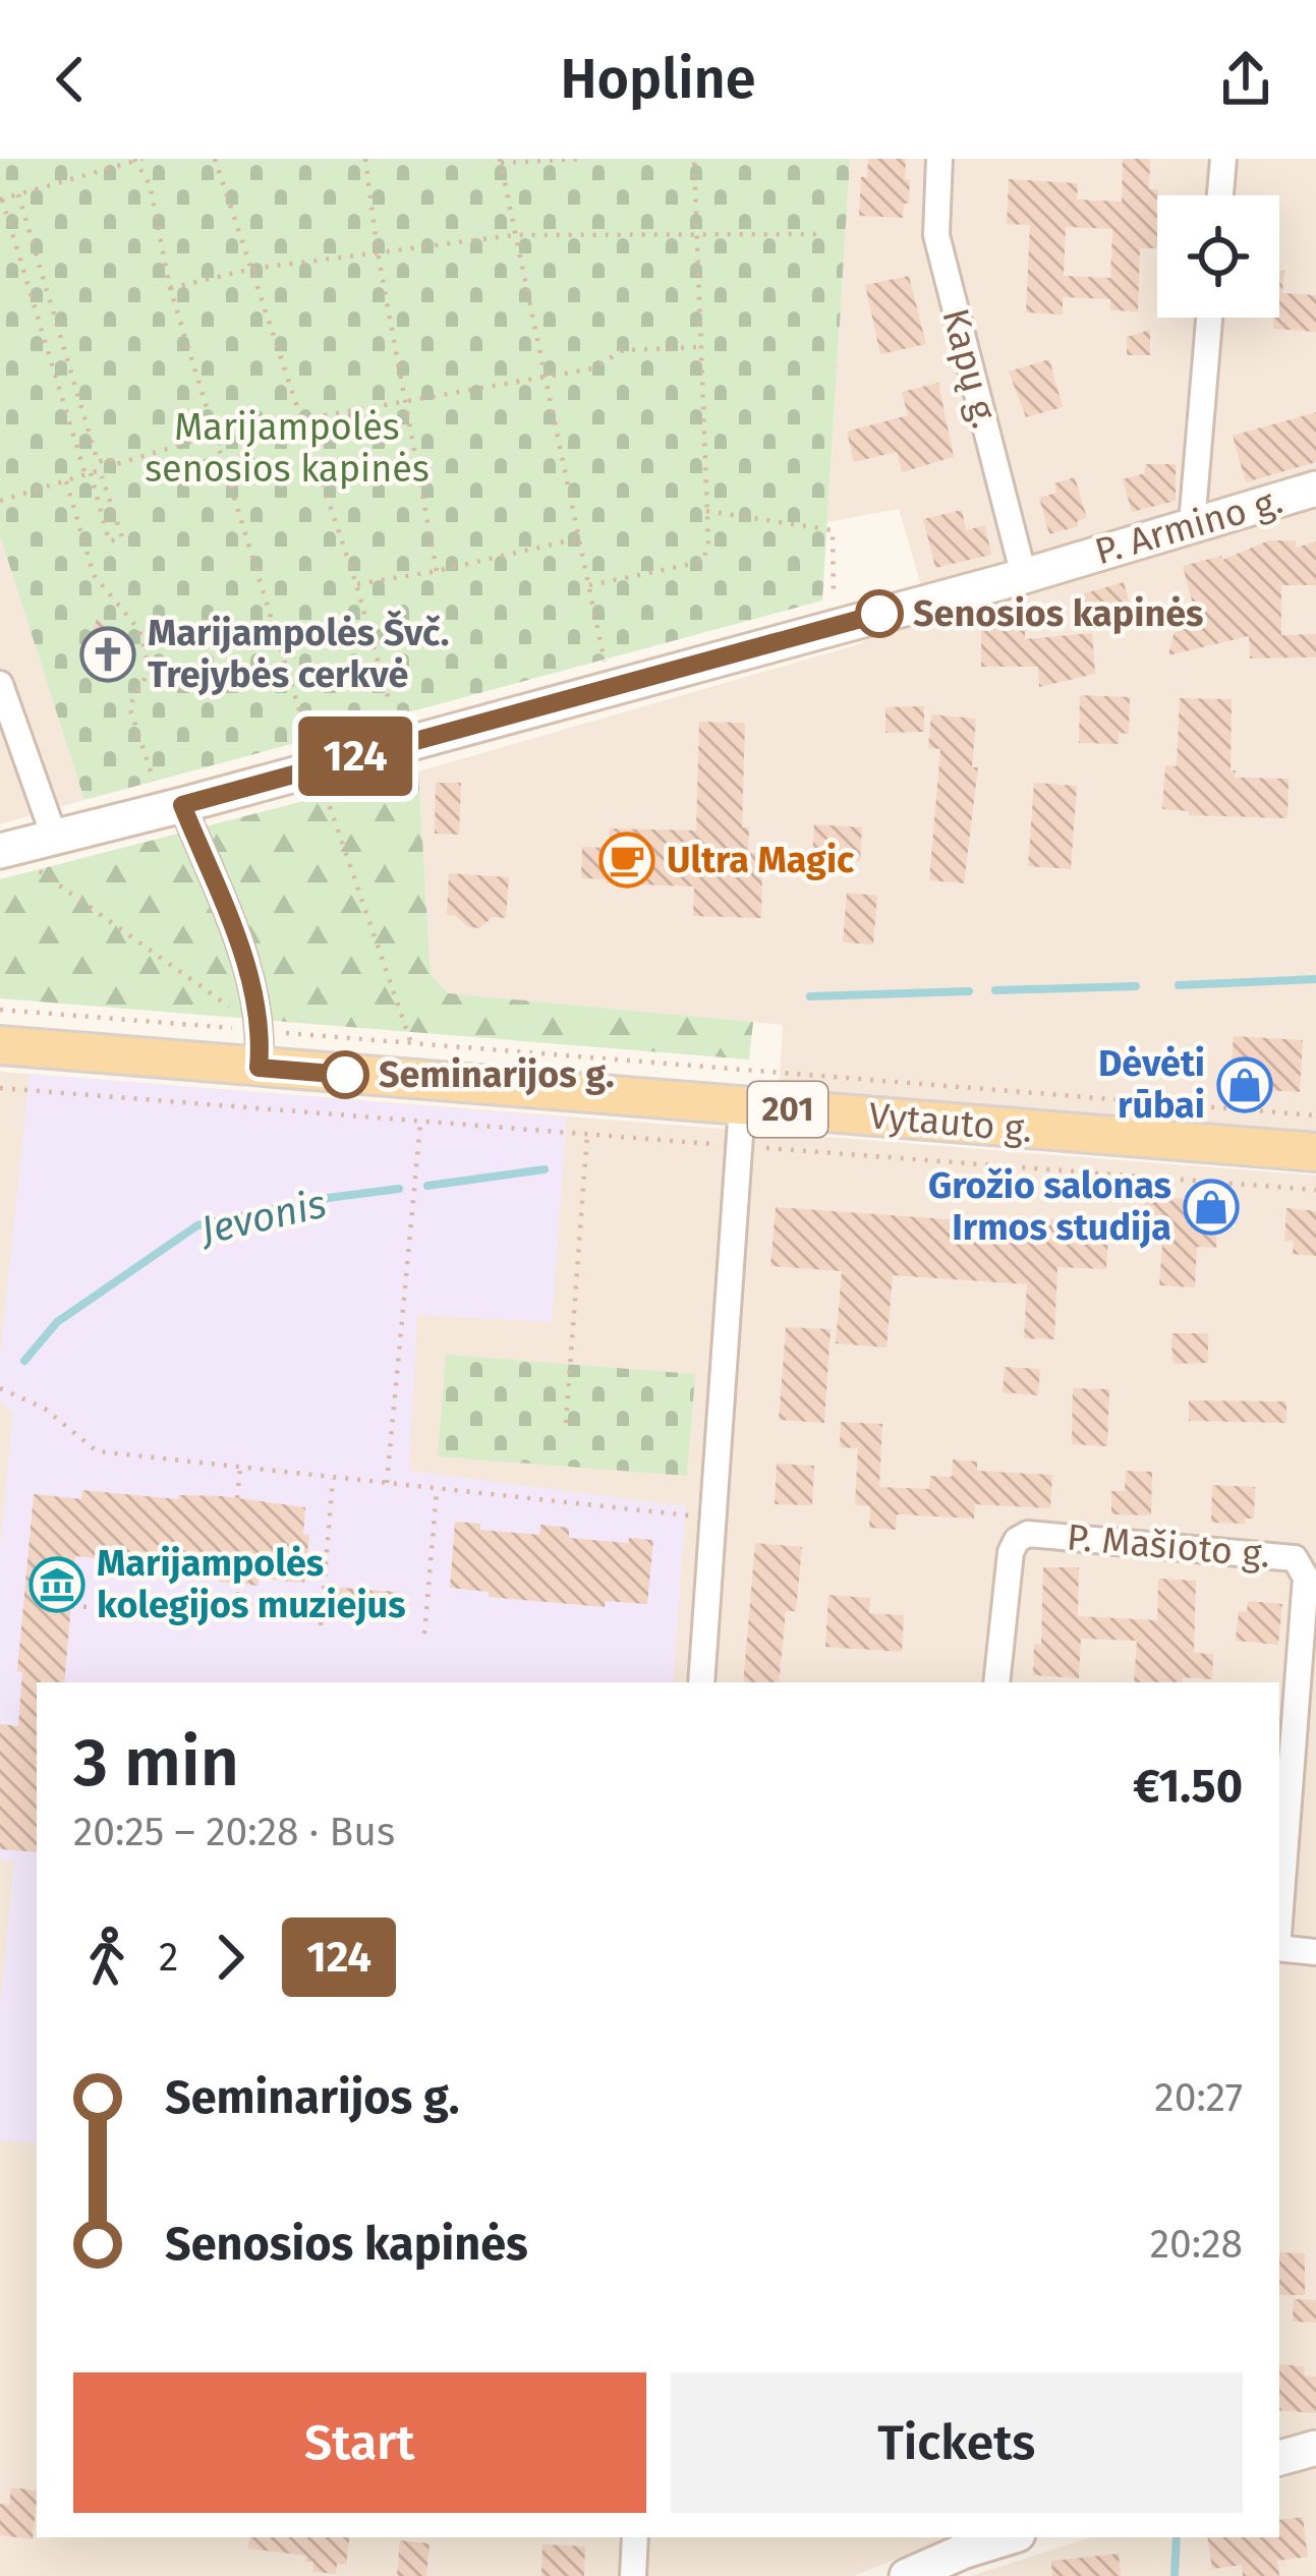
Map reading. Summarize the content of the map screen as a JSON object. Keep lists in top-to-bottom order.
{
  "streets": {
    "main road": ["P. Armino g.", "201", "Vytauto g."],
    "street": ["Kapų g.", "P. Mašioto g."]
  },
  "crossings": [
    ["Kapų g.", "P. Armino g."]
  ],
  "water": ["Jevonis"],
  "parks": ["Marijampolės senosios kapinės"],
  "places": {
    "other": ["Senosios kapinės", "Seminarijos g."],
    "church": ["Marijampolės Švč. Trejybės cerkvė"],
    "cafe": ["Ultra Magic"],
    "shop": ["Dėvėti rūbai", "Grožio salonas Irmos studija"],
    "museum": ["Marijampolės kolegijos muziejus"]
  },
  "lines": ["bus line 124"],
  "page": {
    "header": "Hopline",
    "on_map": "124",
    "heading": ["3 min", "20:25 – 20:28 · Bus", "€1.50"],
    "legs": ["2", "124"],
    "list": [
      {
        "name": "Seminarijos g.",
        "value": "20:27"
      },
      {
        "name": "Senosios kapinės",
        "value": "20:28"
      }
    ],
    "buttons": ["Start", "Tickets"]
  }
}
